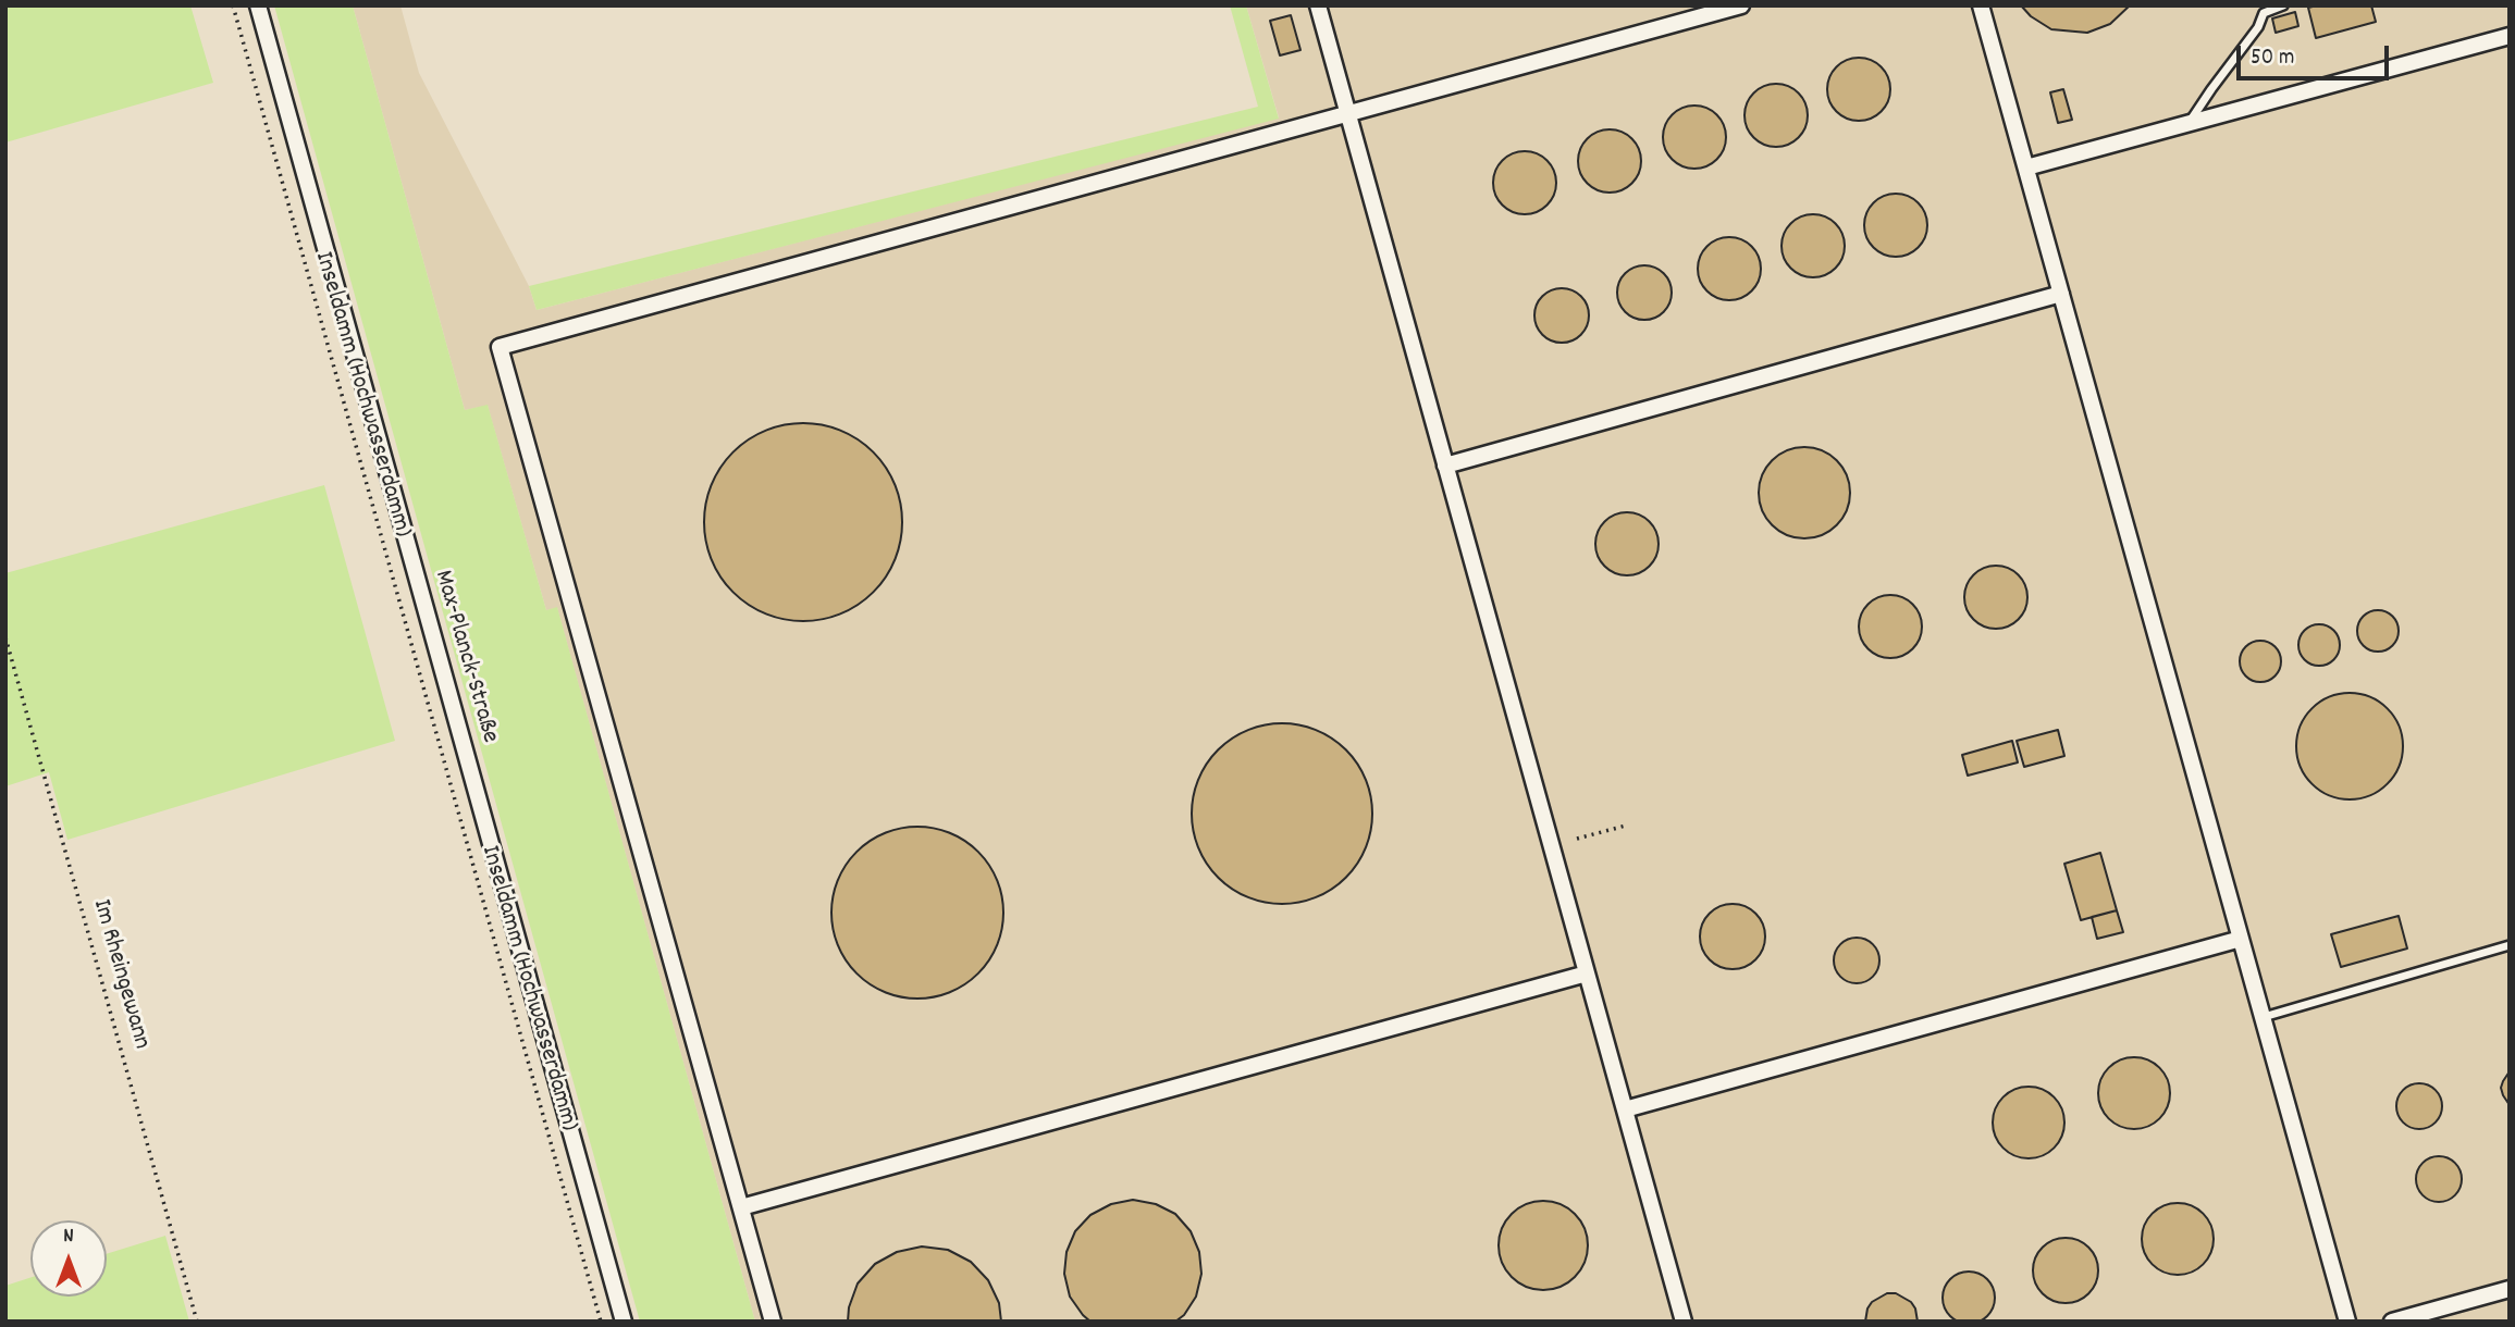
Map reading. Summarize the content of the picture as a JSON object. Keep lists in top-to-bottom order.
{
  "streets": {
    "street": ["Max-Planck-Straße"],
    "path": ["Inseldamm (Hochwasserdamm)", "Im Rheingewann"]
  },
  "scale_bar": "50 m",
  "north": "top"
}
